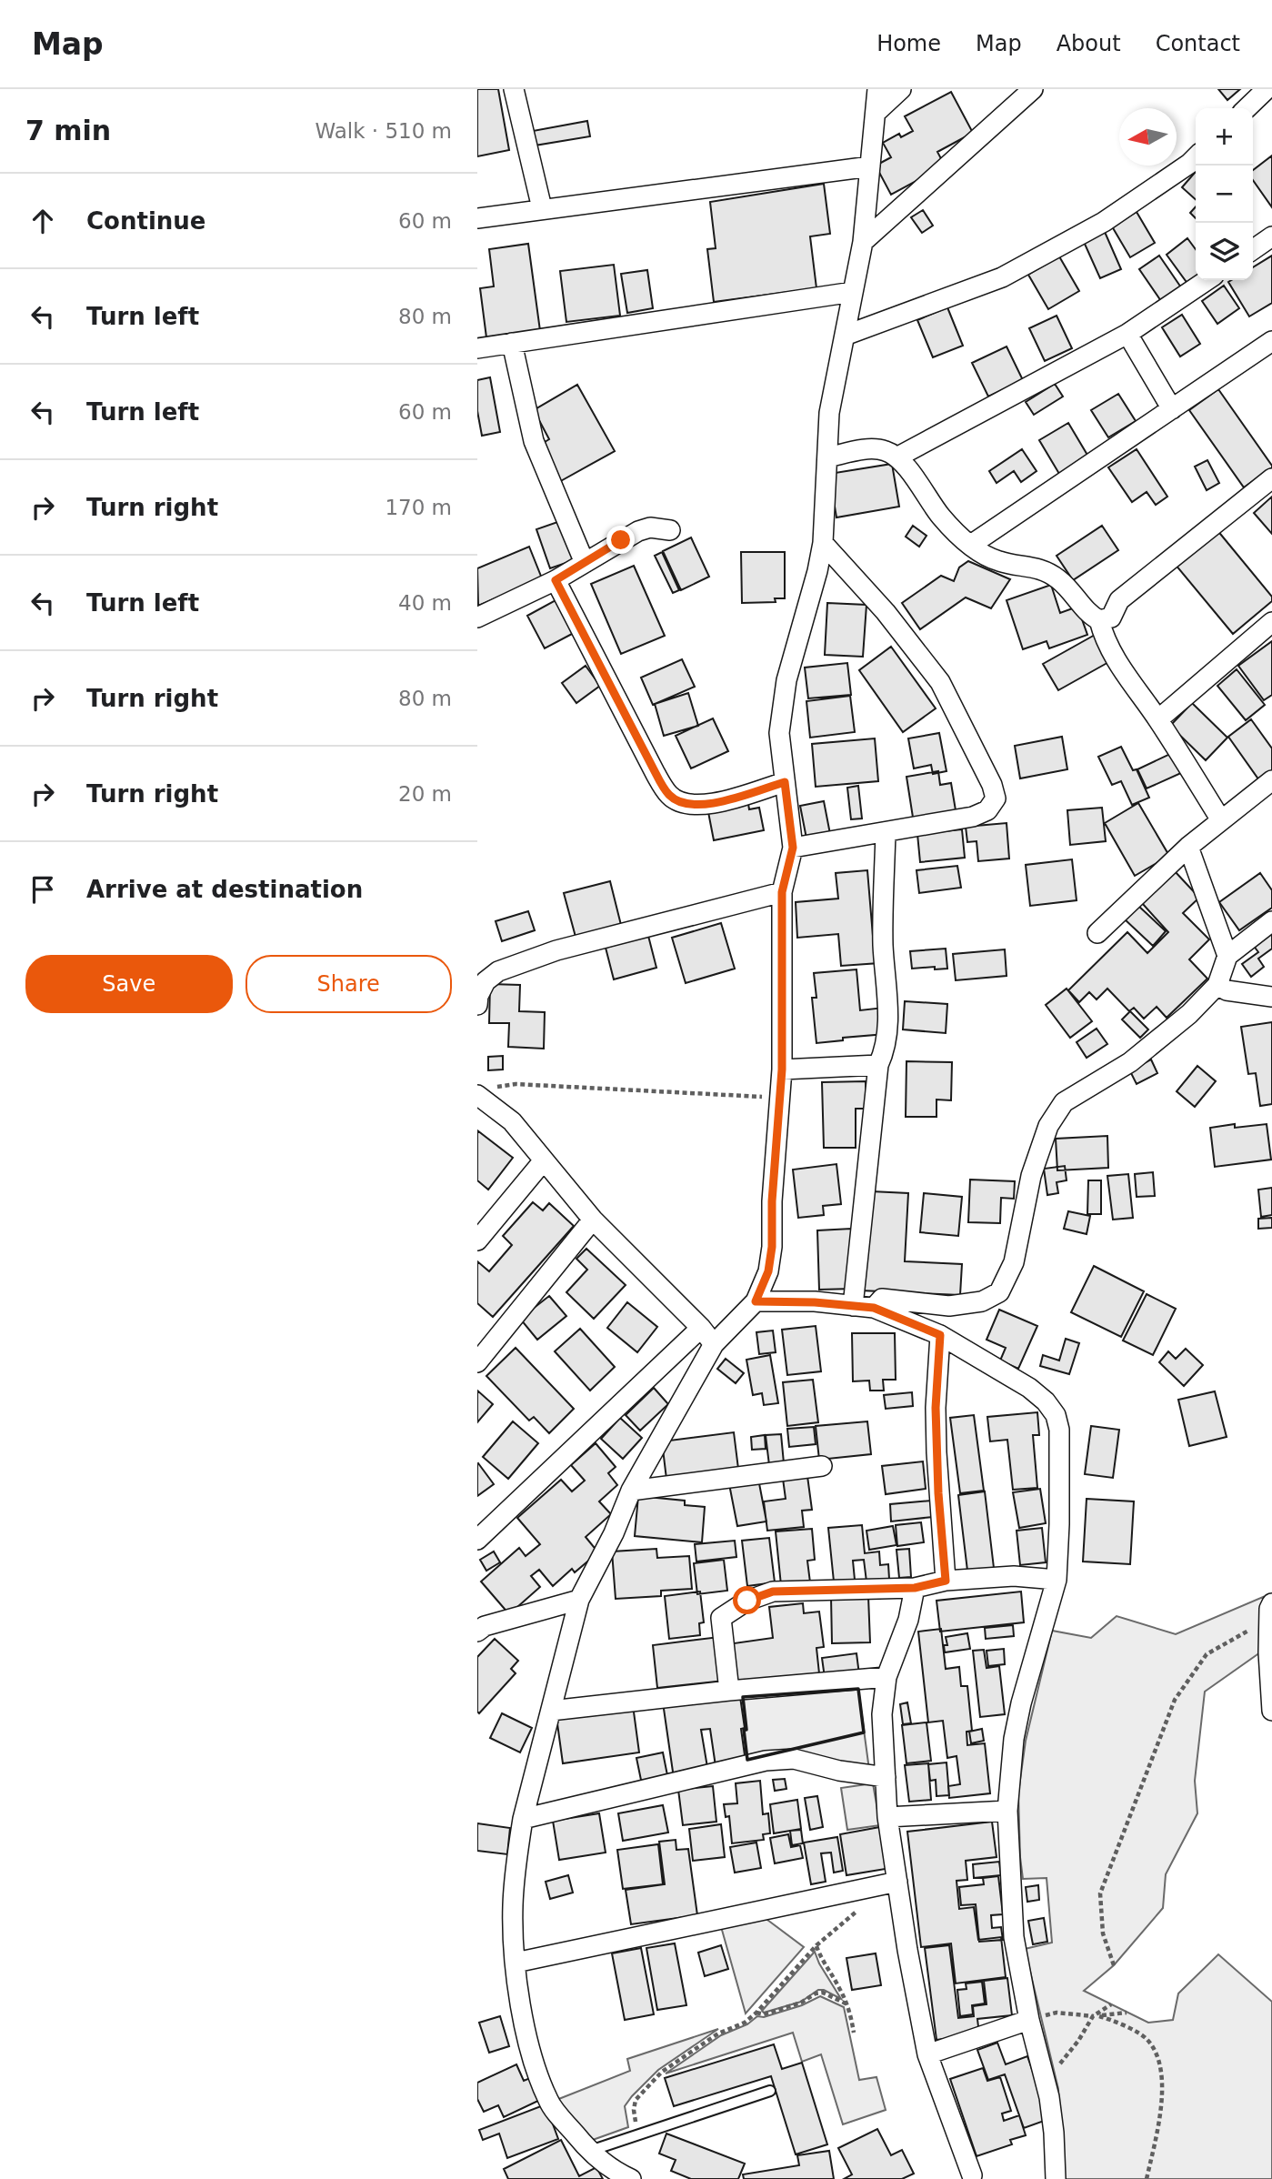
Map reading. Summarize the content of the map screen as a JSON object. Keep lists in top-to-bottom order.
{
  "north": "left",
  "page": {
    "header": "Map",
    "nav": [
      "Home",
      "Map",
      "About",
      "Contact"
    ],
    "heading": ["7 min", "Walk · 510 m"],
    "map_buttons": ["+", "−"],
    "list": [
      ["Continue", "60 m"],
      ["Turn left", "80 m"],
      ["Turn left", "60 m"],
      ["Turn right", "170 m"],
      ["Turn left", "40 m"],
      ["Turn right", "80 m"],
      ["Turn right", "20 m"],
      "Arrive at destination"
    ],
    "buttons": ["Save", "Share"]
  }
}
